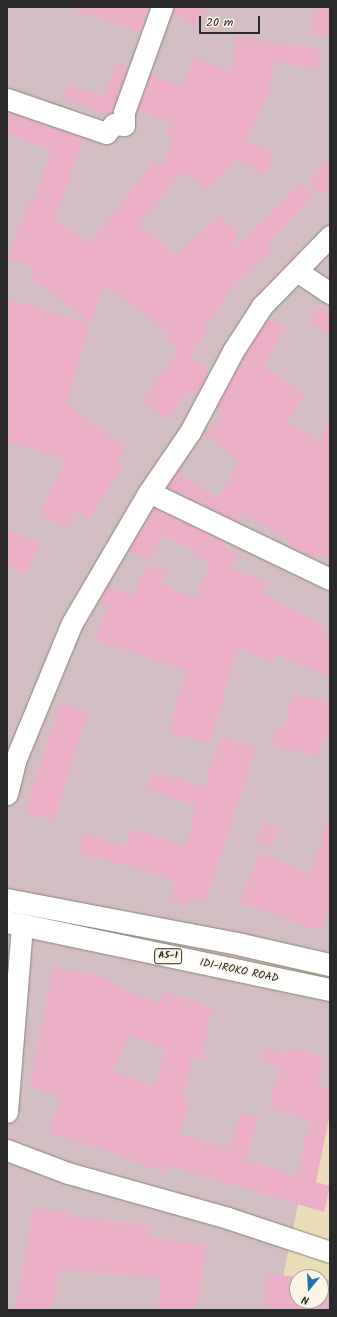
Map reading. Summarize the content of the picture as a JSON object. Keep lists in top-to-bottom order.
{
  "streets": {
    "highway": ["A5-1", "IDI-IROKO ROAD"]
  },
  "scale_bar": "20 m",
  "north": "bottom"
}
